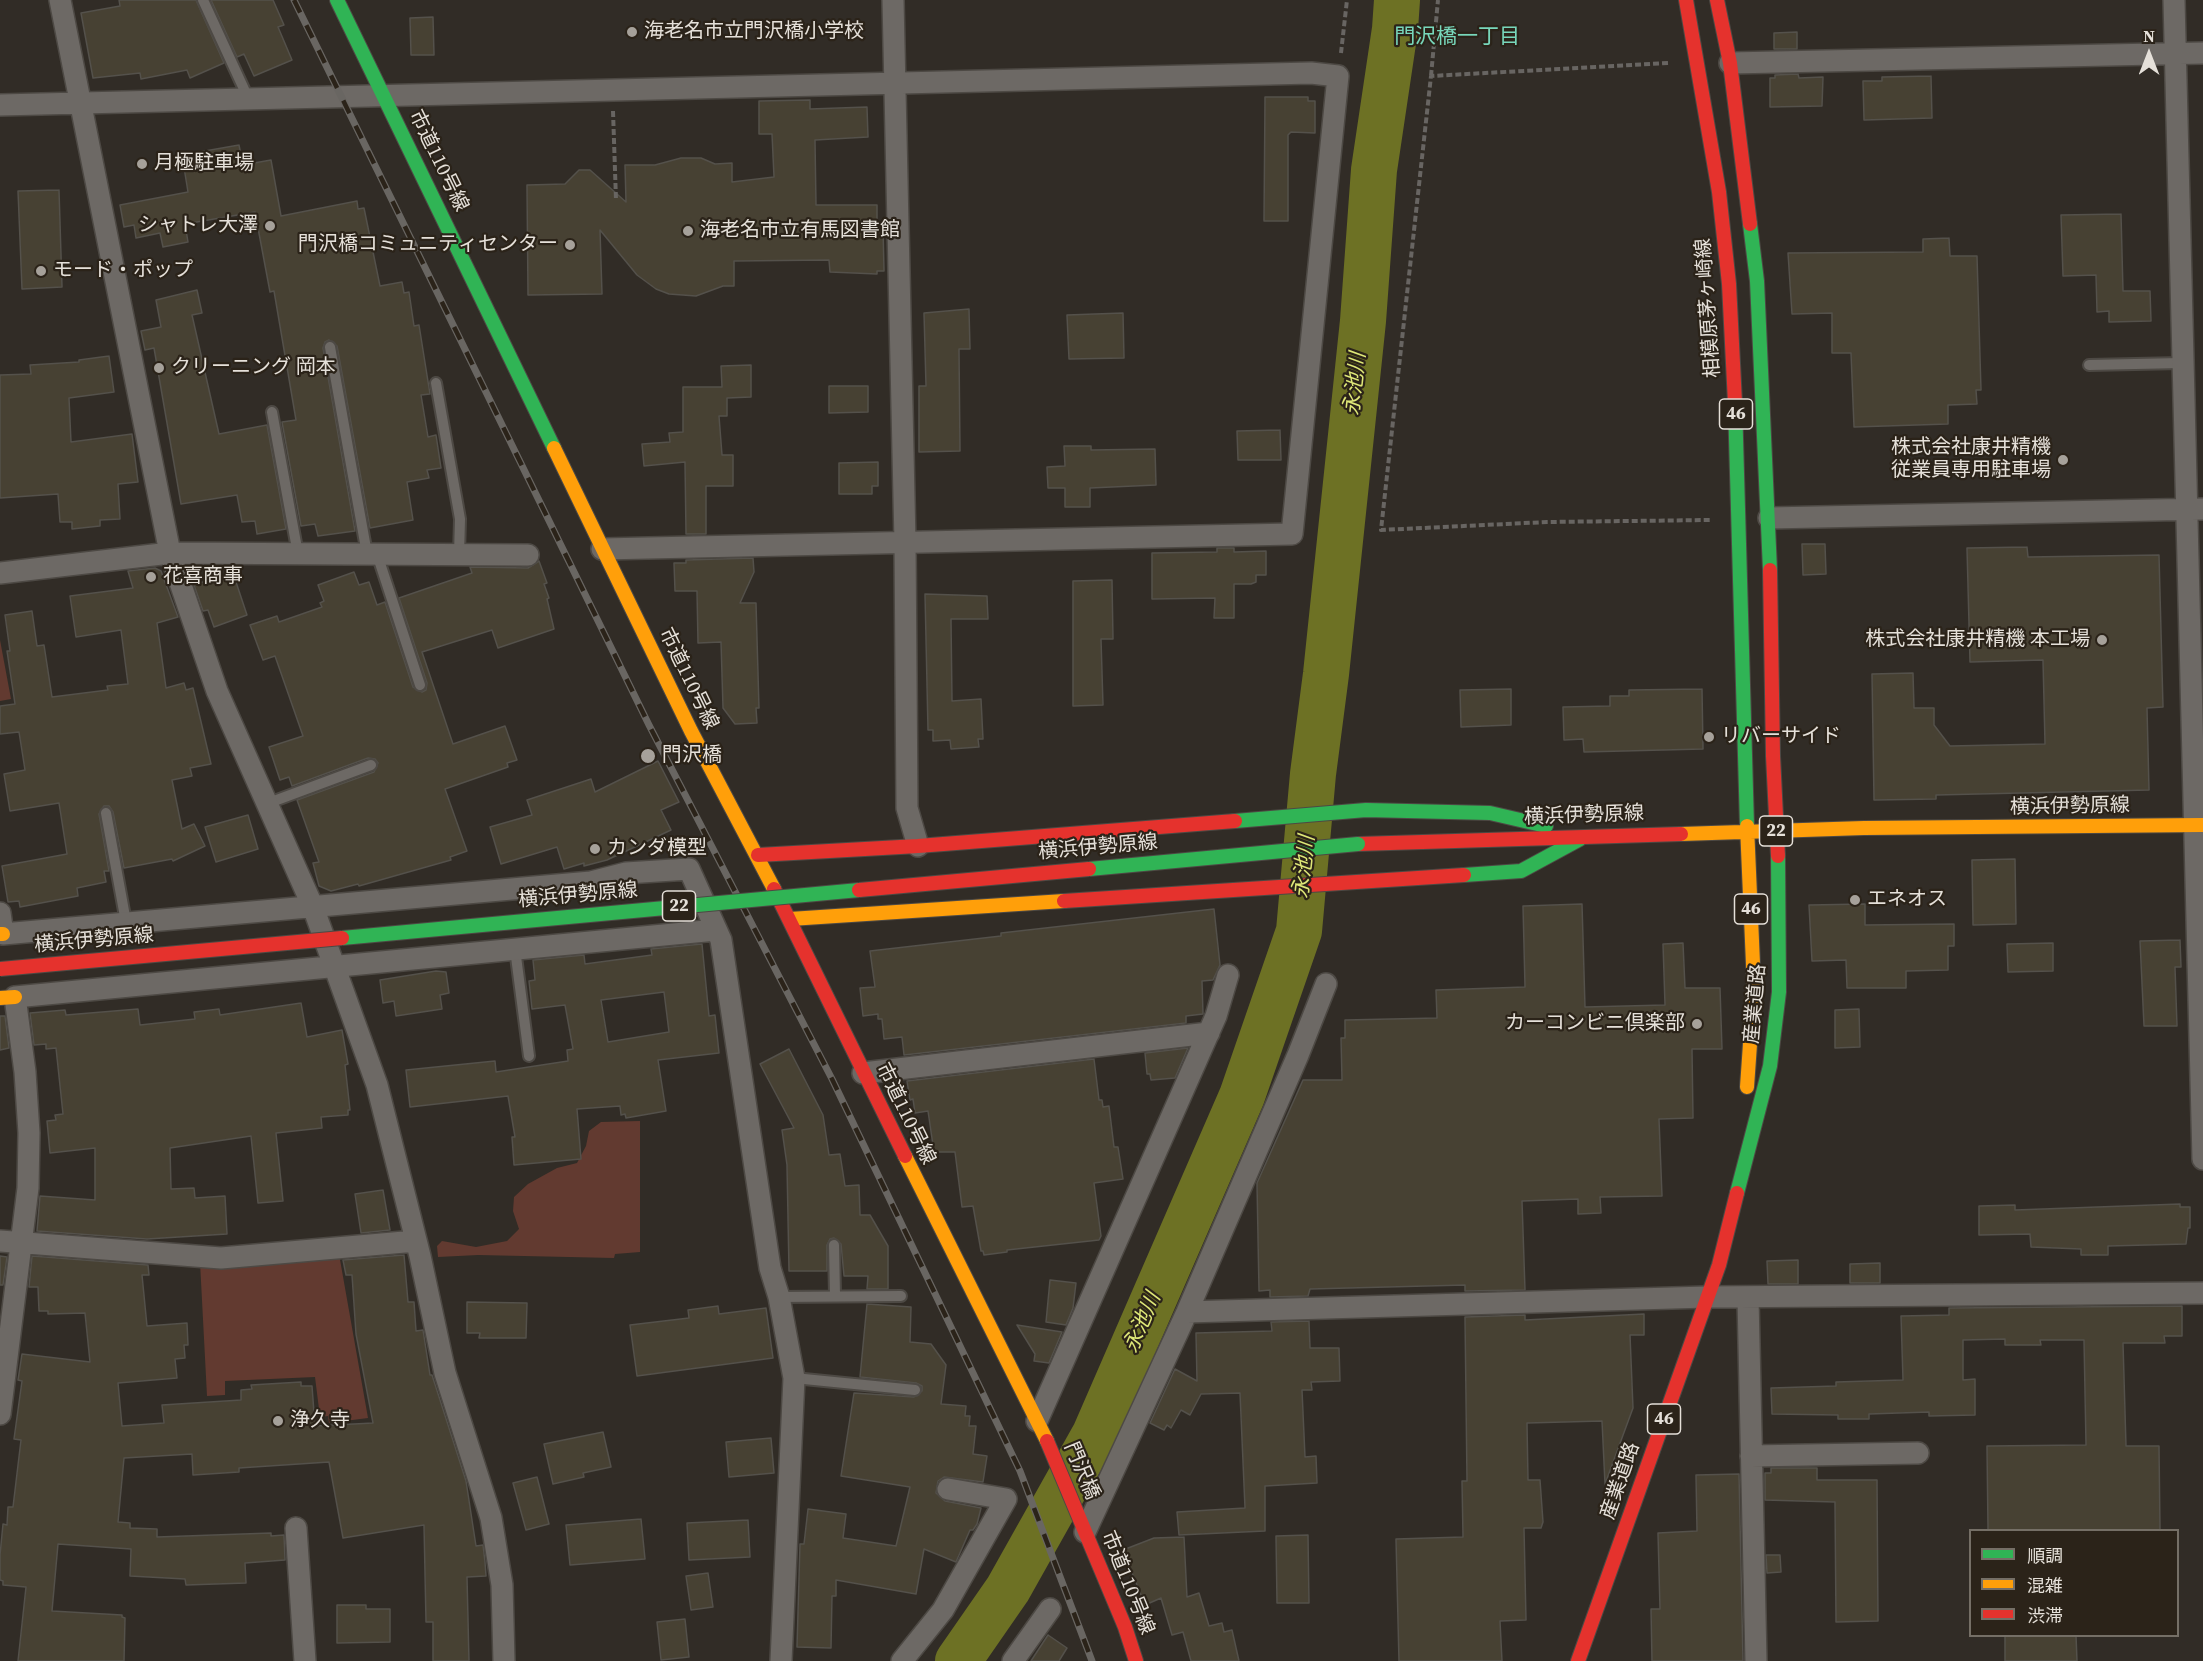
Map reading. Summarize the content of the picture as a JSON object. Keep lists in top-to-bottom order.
{
  "streets": {
    "main road": [
      "市道110号線",
      "相模原茅ヶ崎線",
      "46",
      "横浜伊勢原線",
      "22",
      "産業道路",
      "門沢橋"
    ]
  },
  "crossings": [
    ["市道110号線", "門沢橋"],
    ["相模原茅ヶ崎線", "横浜伊勢原線"],
    ["相模原茅ヶ崎線", "産業道路"],
    ["46", "横浜伊勢原線"],
    ["46", "産業道路"],
    ["横浜伊勢原線", "産業道路"]
  ],
  "districts": ["門沢橋一丁目"],
  "water": ["永池川"],
  "places": [
    "海老名市立門沢橋小学校",
    "月極駐車場",
    "シャトレ大澤",
    "海老名市立有馬図書館",
    "門沢橋コミュニティセンター",
    "モード・ポップ",
    "クリーニング 岡本",
    "株式会社康井精機 従業員専用駐車場",
    "花喜商事",
    "株式会社康井精機 本工場",
    "リバーサイド",
    "門沢橋",
    "カンダ模型",
    "エネオス",
    "カーコンビニ倶楽部",
    "浄久寺"
  ],
  "legend": ["順調", "混雑", "渋滞"],
  "north": "top"
}
